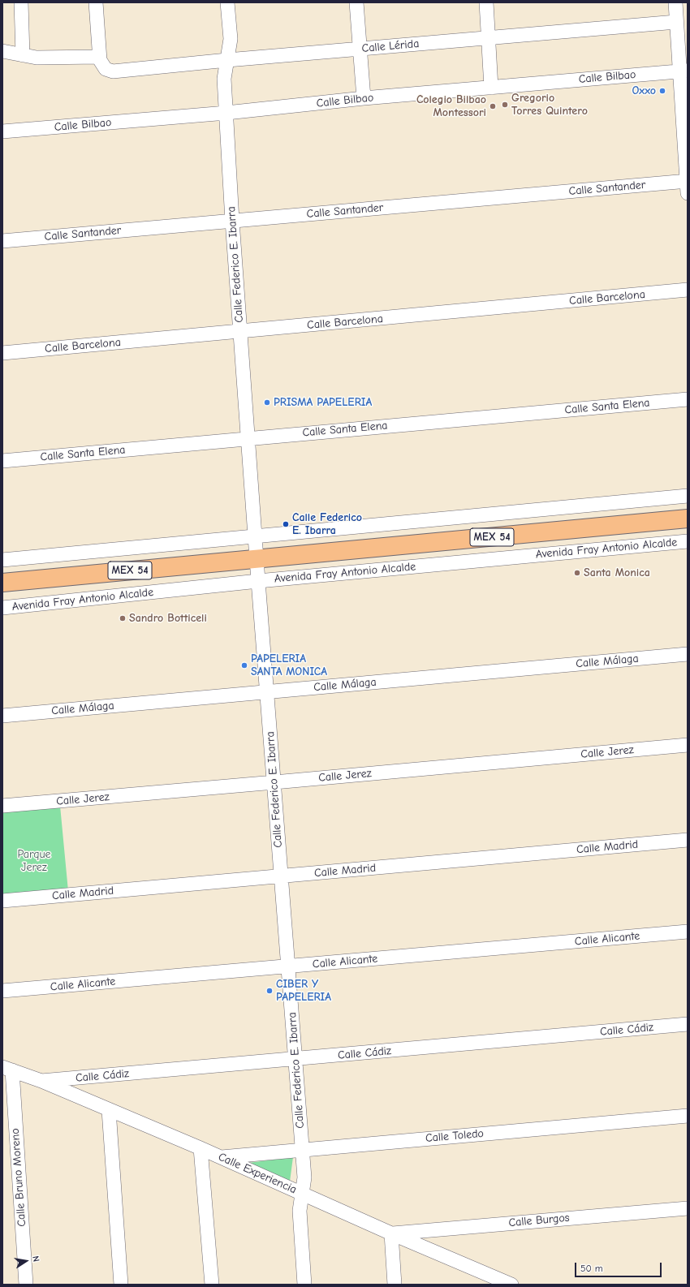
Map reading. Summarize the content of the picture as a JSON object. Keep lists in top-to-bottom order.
{
  "streets": {
    "main road": ["MEX 54", "Avenida Fray Antonio Alcalde"],
    "street": [
      "Calle Lérida",
      "Calle Bilbao",
      "Calle Santander",
      "Calle Federico E. Ibarra",
      "Calle Barcelona",
      "Calle Santa Elena",
      "Calle Málaga",
      "Calle Jerez",
      "Calle Madrid",
      "Calle Alicante",
      "Calle Cádiz",
      "Calle Toledo",
      "Calle Experiencia",
      "Calle Bruno Moreno",
      "Calle Burgos"
    ]
  },
  "crossings": [
    ["Calle Lérida", "Calle Federico E. Ibarra"],
    ["Calle Bilbao", "Calle Federico E. Ibarra"],
    ["Calle Santander", "Calle Federico E. Ibarra"],
    ["Calle Federico E. Ibarra", "Calle Barcelona"],
    ["Calle Federico E. Ibarra", "Calle Santa Elena"],
    ["Calle Federico E. Ibarra", "Avenida Fray Antonio Alcalde"],
    ["Calle Federico E. Ibarra", "Calle Málaga"],
    ["Calle Federico E. Ibarra", "Calle Jerez"],
    ["Calle Federico E. Ibarra", "Calle Madrid"],
    ["Calle Federico E. Ibarra", "Calle Alicante"],
    ["Calle Federico E. Ibarra", "Calle Cádiz"],
    ["Calle Federico E. Ibarra", "Calle Toledo"],
    ["Calle Federico E. Ibarra", "Calle Experiencia"],
    ["Calle Cádiz", "Calle Experiencia"],
    ["Calle Toledo", "Calle Experiencia"],
    ["Calle Experiencia", "Calle Bruno Moreno"],
    ["Calle Experiencia", "Calle Burgos"]
  ],
  "parks": ["Parque Jerez"],
  "places": [
    "Oxxo",
    "Gregorio Torres Quintero",
    "Colegio Bilbao Montessori",
    "PRISMA PAPELERIA",
    "Calle Federico E. Ibarra",
    "Santa Monica",
    "Sandro Botticeli",
    "PAPELERIA SANTA MONICA",
    "CIBER Y PAPELERIA"
  ],
  "scale_bar": "50 m",
  "north": "right"
}
